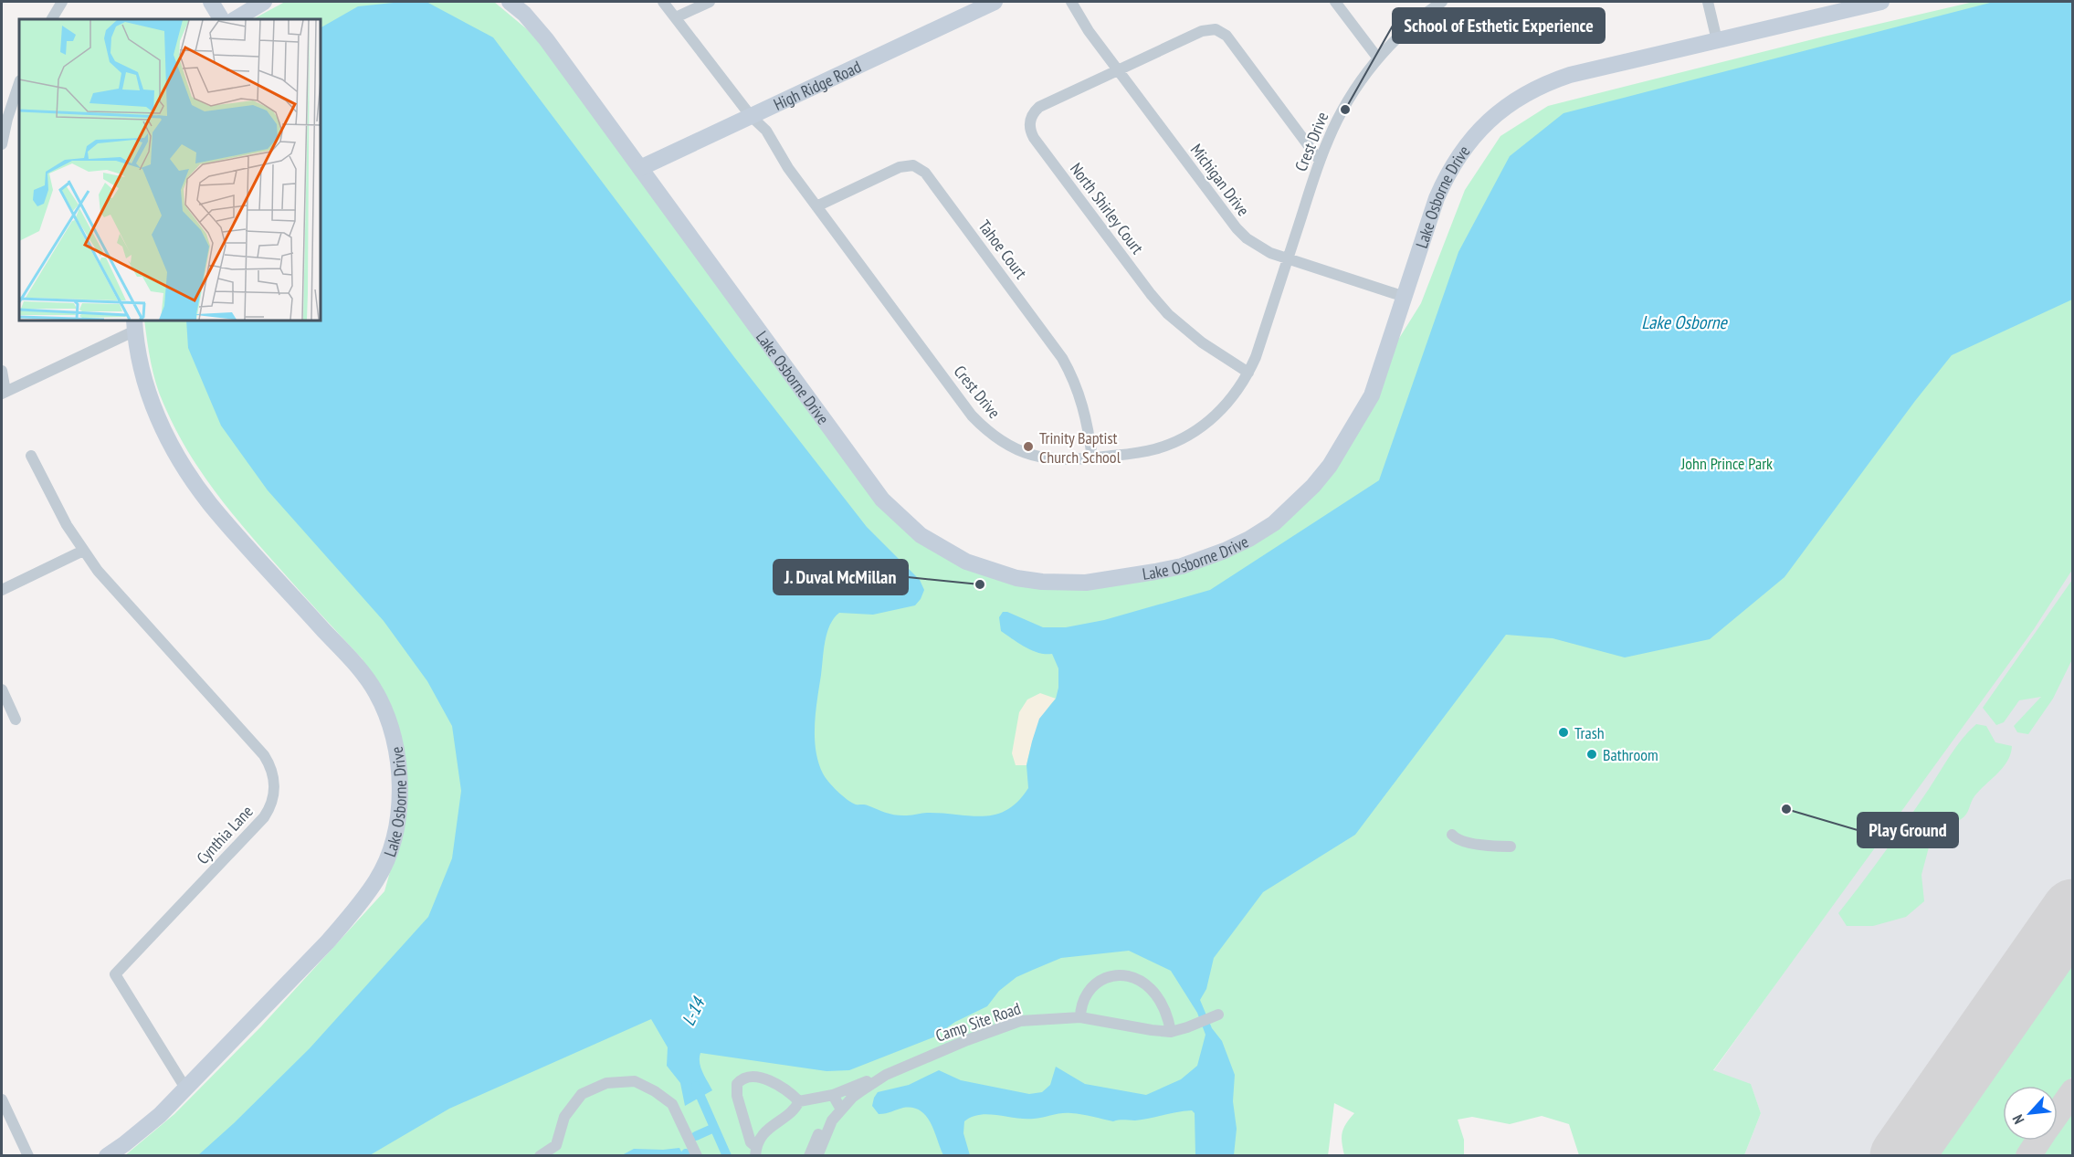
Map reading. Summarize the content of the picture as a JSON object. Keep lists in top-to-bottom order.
{
  "streets": {
    "street": [
      "High Ridge Road",
      "Crest Drive",
      "Michigan Drive",
      "Lake Osborne Drive",
      "North Shirley Court",
      "Tahoe Court",
      "Cynthia Lane",
      "Camp Site Road"
    ]
  },
  "crossings": [
    ["High Ridge Road", "Crest Drive"],
    ["High Ridge Road", "Lake Osborne Drive"],
    ["Crest Drive", "Michigan Drive"],
    ["Crest Drive", "North Shirley Court"],
    ["Crest Drive", "Tahoe Court"],
    ["Michigan Drive", "Lake Osborne Drive"],
    ["Michigan Drive", "North Shirley Court"],
    ["Lake Osborne Drive", "Cynthia Lane"]
  ],
  "water": ["Lake Osborne", "L-14"],
  "parks": ["John Prince Park"],
  "places": [
    "School of Esthetic Experience",
    "Trinity Baptist Church School",
    "J. Duval McMillan",
    "Trash",
    "Bathroom",
    "Play Ground"
  ],
  "north": "bottom left"
}
